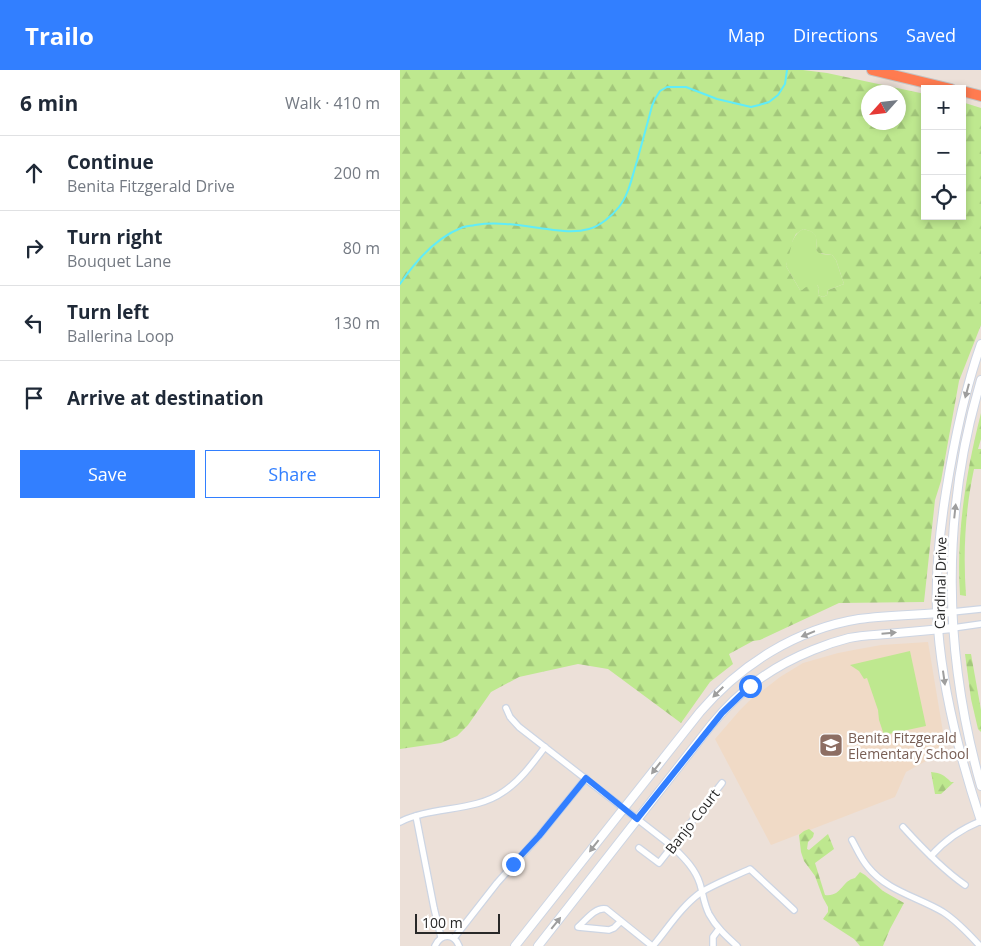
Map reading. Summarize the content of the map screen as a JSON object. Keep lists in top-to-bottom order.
{
  "streets": {
    "main road": ["Cardinal Drive"],
    "street": ["Banjo Court"]
  },
  "places": {
    "school or university": ["Benita Fitzgerald Elementary School"]
  },
  "scale_bar": "100 m",
  "north": "bottom left",
  "page": {
    "header": "Trailo",
    "nav": ["Map", "Directions", "Saved"],
    "heading": ["6 min", "Walk · 410 m"],
    "map_buttons": ["+", "−"],
    "list": [
      ["Continue", "Benita Fitzgerald Drive", "200 m"],
      ["Turn right", "Bouquet Lane", "80 m"],
      ["Turn left", "Ballerina Loop", "130 m"],
      "Arrive at destination"
    ],
    "buttons": ["Save", "Share"],
    "scale": "100 m"
  }
}
